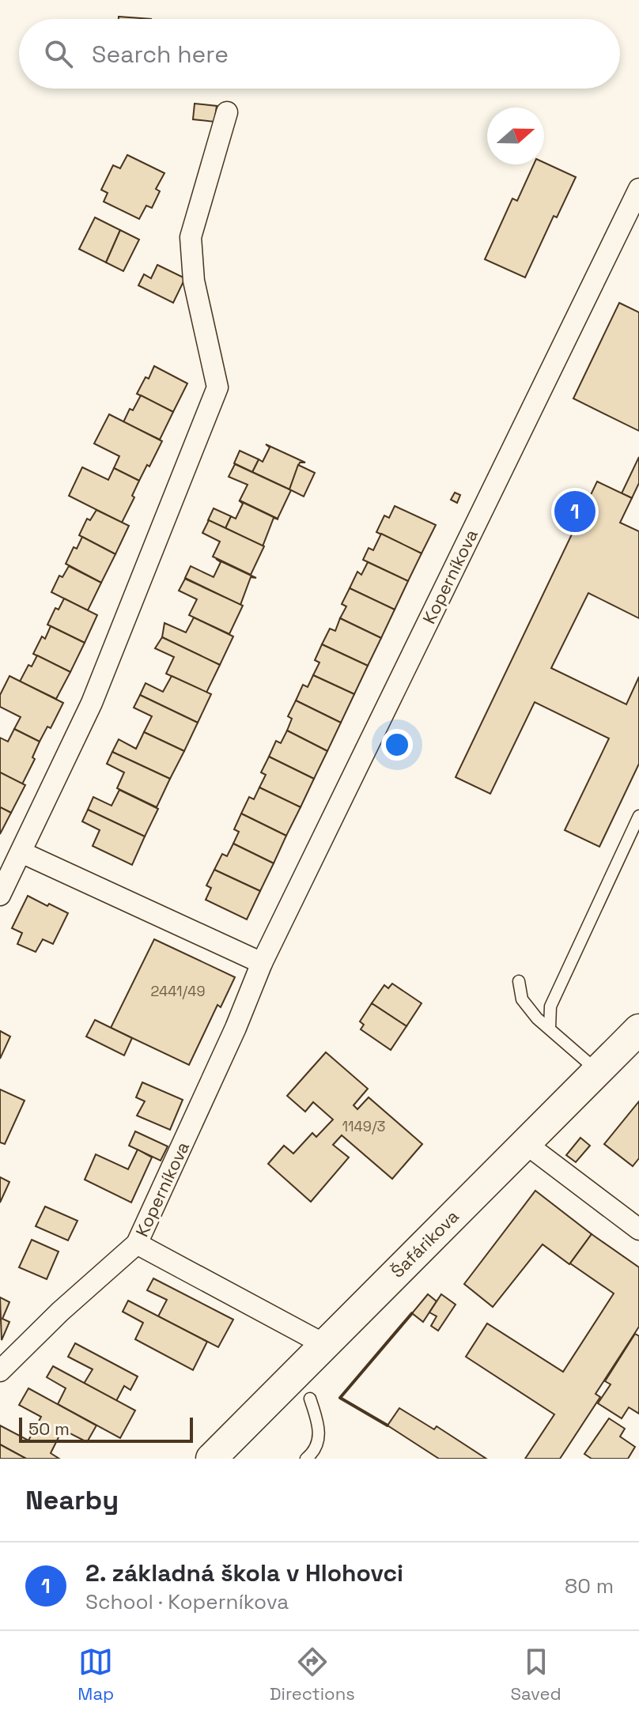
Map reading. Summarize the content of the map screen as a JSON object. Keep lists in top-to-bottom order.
{
  "streets": {
    "main road": ["Šafárikova"],
    "street": ["Koperníkova"]
  },
  "house_numbers": ["2441/49", "1149/3"],
  "scale_bar": "50 m",
  "north": "right",
  "page": {
    "search": "Search here",
    "pins": "1",
    "scale": "50 m",
    "heading": "Nearby",
    "list": [
      {
        "mark": "1",
        "name": "2. základná škola v Hlohovci",
        "note": "School · Koperníkova",
        "value": "80 m"
      }
    ],
    "nav": ["Map", "Directions", "Saved"]
  }
}
